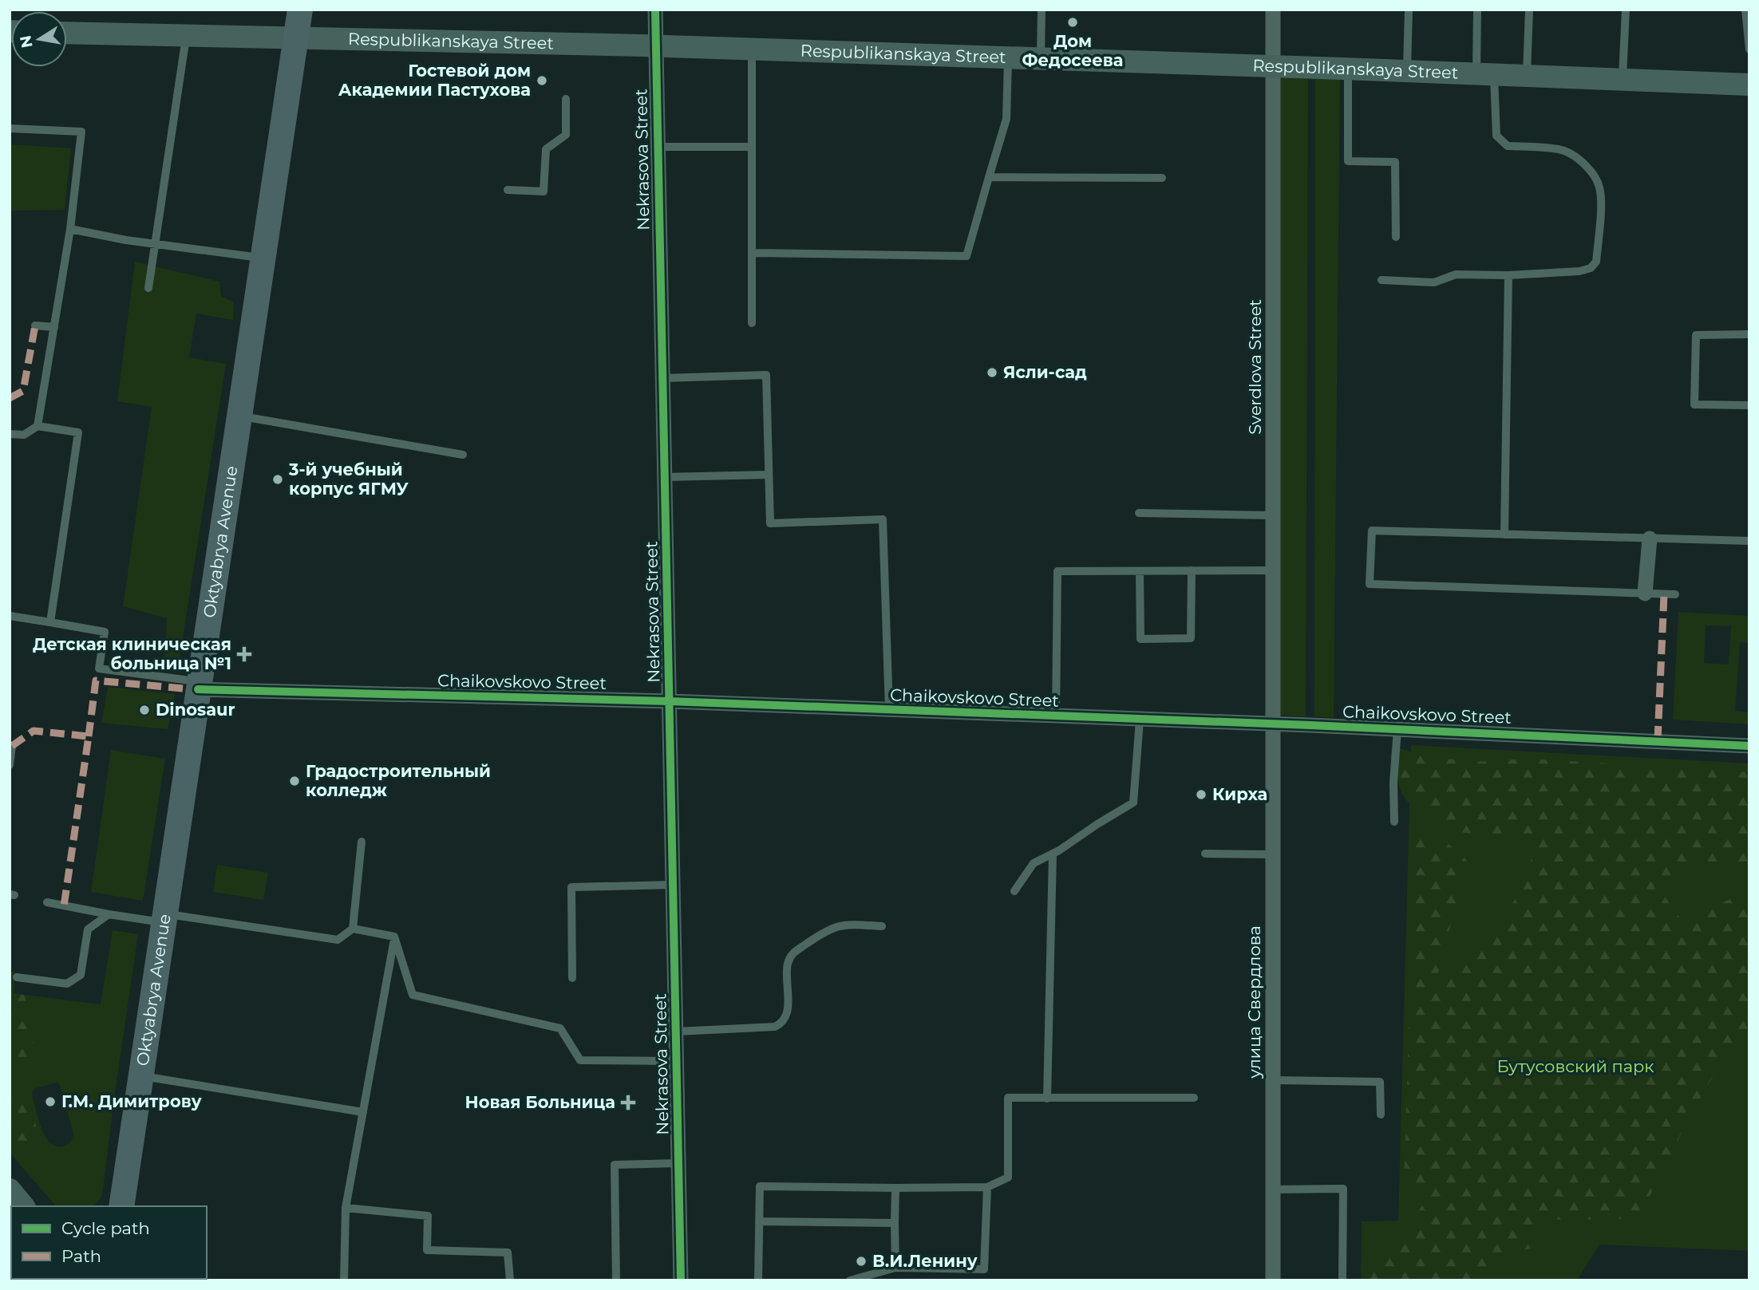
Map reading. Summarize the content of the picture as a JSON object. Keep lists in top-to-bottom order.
{
  "streets": {
    "main road": ["Respublikanskaya Street", "Oktyabrya Avenue"],
    "street": [
      "Nekrasova Street",
      "Sverdlova Street",
      "Chaikovskovo Street",
      "улица Свердлова"
    ]
  },
  "crossings": [
    ["Respublikanskaya Street", "Nekrasova Street"],
    ["Respublikanskaya Street", "Sverdlova Street"],
    ["Respublikanskaya Street", "Oktyabrya Avenue"],
    ["Nekrasova Street", "Chaikovskovo Street"],
    ["Sverdlova Street", "Chaikovskovo Street"],
    ["Sverdlova Street", "улица Свердлова"],
    ["Oktyabrya Avenue", "Chaikovskovo Street"],
    ["Chaikovskovo Street", "улица Свердлова"]
  ],
  "parks": ["Бутусовский парк"],
  "places": {
    "other": [
      "Дом Федосеева",
      "Гостевой дом Академии Пастухова",
      "Ясли-сад",
      "3-й учебный корпус ЯГМУ",
      "Dinosaur",
      "Градостроительный колледж",
      "Кирха",
      "Г.М. Димитрову",
      "В.И.Ленину"
    ],
    "health": ["Детская клиническая больница №1", "Новая Больница"]
  },
  "legend": ["Cycle path", "Path"],
  "north": "left"
}
